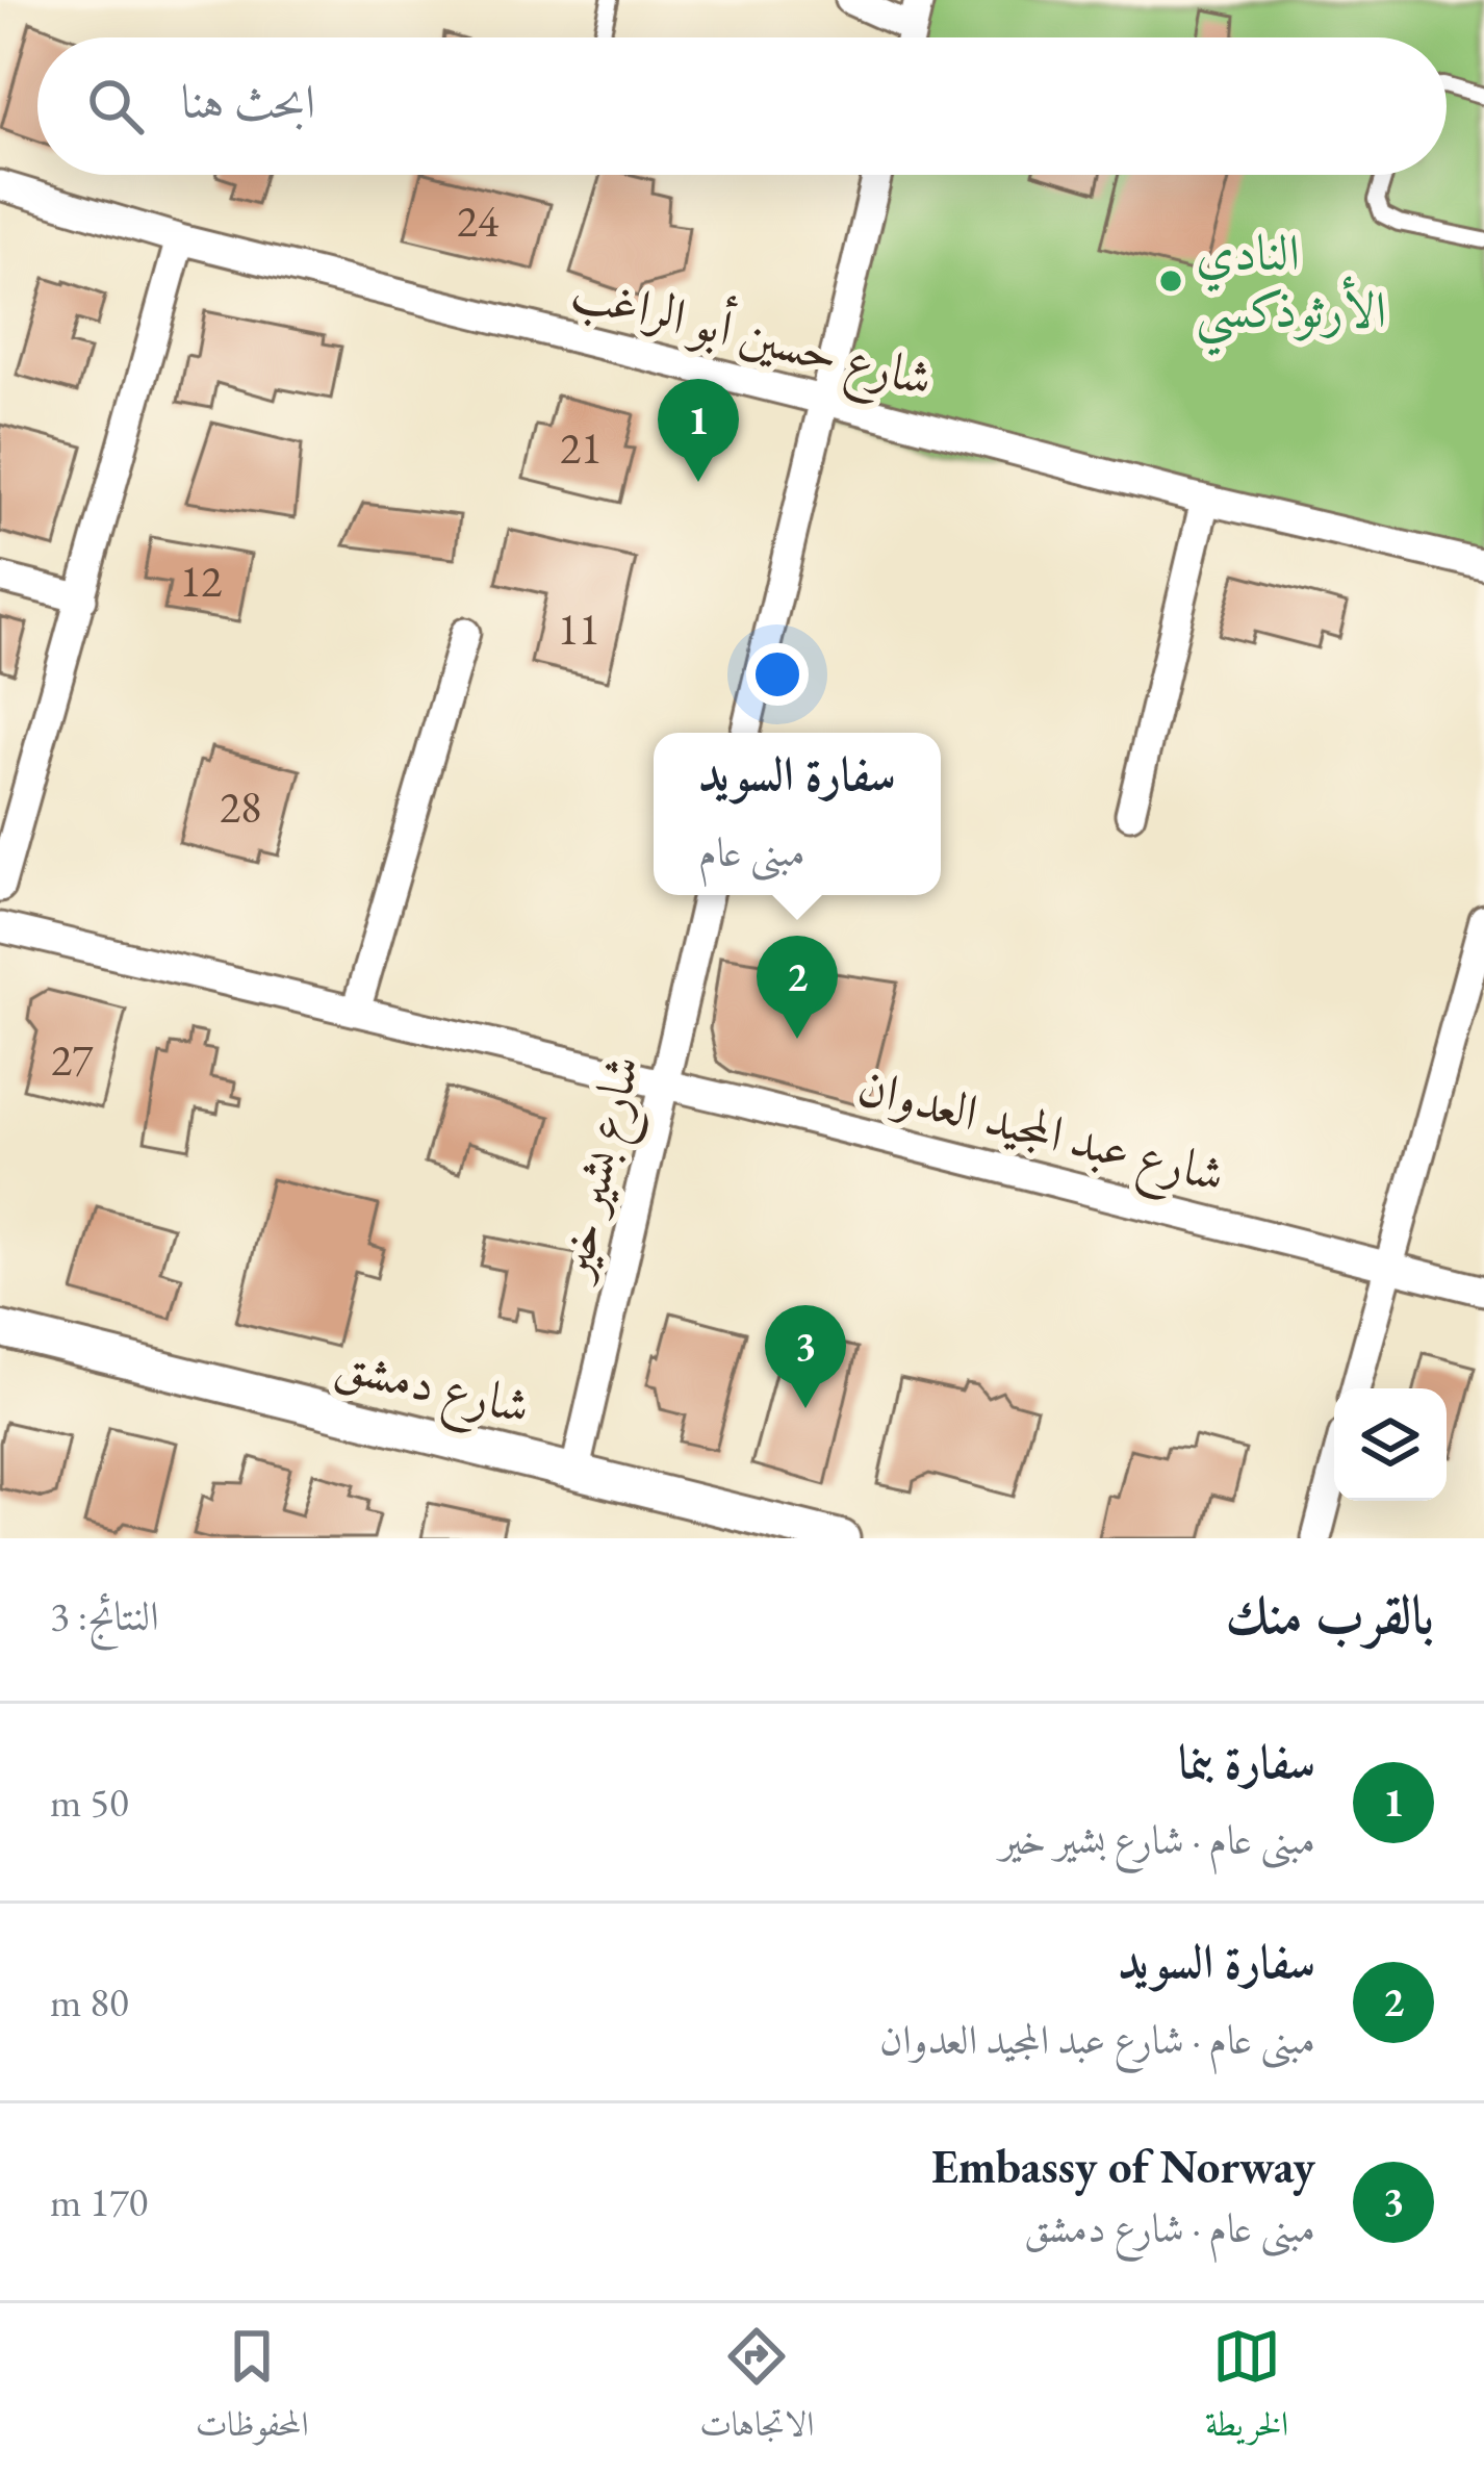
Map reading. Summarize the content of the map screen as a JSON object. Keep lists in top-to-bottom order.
{
  "streets": {
    "street": [
      "شارع حسين أبو الراغب",
      "شارع عبد المجيد العدوان",
      "شارع بشير خير",
      "شارع دمشق"
    ]
  },
  "crossings": [
    ["شارع عبد المجيد العدوان", "شارع بشير خير"],
    ["شارع بشير خير", "شارع دمشق"]
  ],
  "places": ["النادي الأرثوذكسي"],
  "house_numbers": [
    "24",
    "21",
    "12",
    "11",
    "28",
    "27"
  ],
  "page": {
    "search": "ابحث هنا",
    "pins": ["1", "2", "3"],
    "popup": ["سفارة السويد", "مبنى عام"],
    "heading": ["بالقرب منك", "النتائج: 3"],
    "list": [
      {
        "mark": "1",
        "name": "سفارة بنما",
        "note": "مبنى عام · شارع بشير خير",
        "value": "50 m"
      },
      {
        "mark": "2",
        "name": "سفارة السويد",
        "note": "مبنى عام · شارع عبد المجيد العدوان",
        "value": "80 m"
      },
      {
        "mark": "3",
        "name": "Embassy of Norway",
        "note": "مبنى عام · شارع دمشق",
        "value": "170 m"
      }
    ],
    "nav": ["الخريطة", "الاتجاهات", "المحفوظات"]
  }
}
